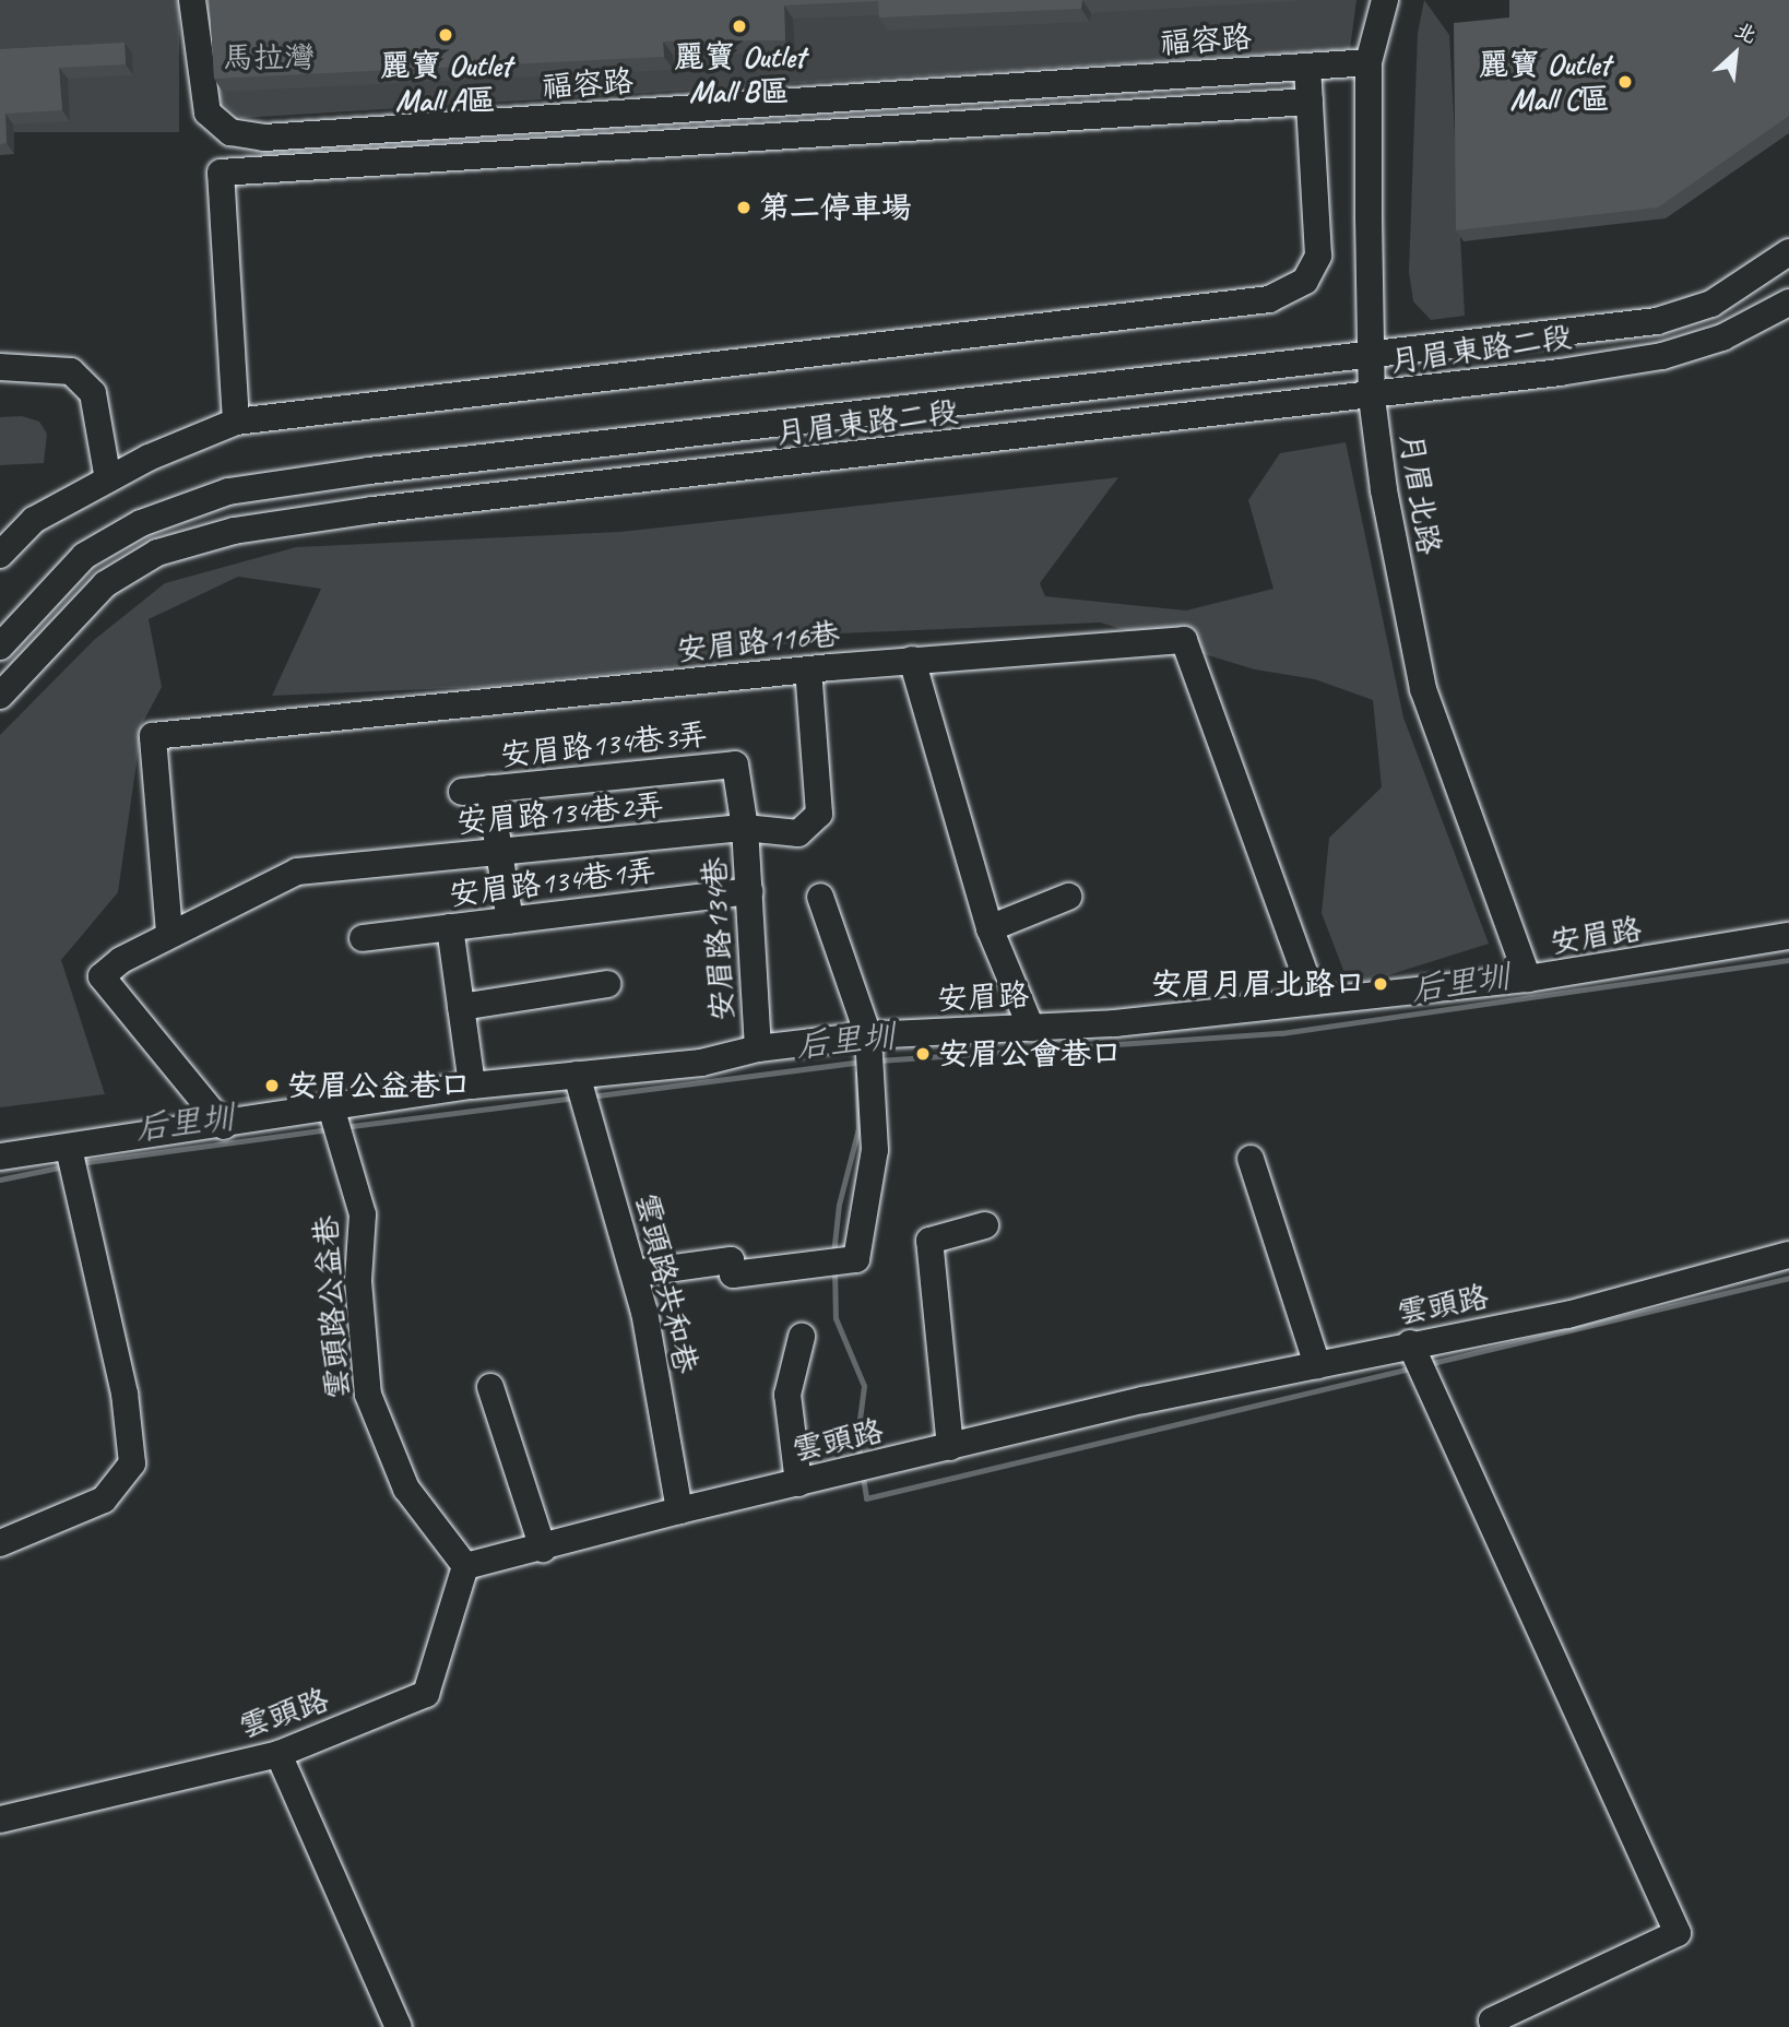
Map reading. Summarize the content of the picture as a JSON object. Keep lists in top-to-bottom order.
{
  "streets": {
    "street": [
      "福容路",
      "月眉東路二段",
      "月眉北路",
      "安眉路116巷",
      "安眉路134巷3弄",
      "安眉路134巷2弄",
      "安眉路134巷1弄",
      "安眉路",
      "安眉路134巷",
      "雲頭路共和巷",
      "雲頭路",
      "雲頭路公益巷"
    ]
  },
  "crossings": [
    ["福容路", "月眉北路"],
    ["月眉東路二段", "月眉北路"],
    ["月眉北路", "安眉路"],
    ["安眉路116巷", "安眉路134巷2弄"],
    ["安眉路116巷", "安眉路"],
    ["安眉路134巷3弄", "安眉路134巷2弄"],
    ["安眉路134巷3弄", "安眉路134巷"],
    ["安眉路134巷2弄", "安眉路134巷"],
    ["安眉路134巷1弄", "安眉路134巷"],
    ["安眉路", "安眉路134巷"],
    ["安眉路", "雲頭路共和巷"],
    ["安眉路", "雲頭路公益巷"],
    ["雲頭路共和巷", "雲頭路"],
    ["雲頭路", "雲頭路公益巷"]
  ],
  "water": ["后里圳"],
  "parks": ["馬拉灣"],
  "places": [
    "麗寶 Outlet Mall B區",
    "麗寶 Outlet Mall A區",
    "麗寶 Outlet Mall C區",
    "第二停車場",
    "安眉月眉北路口",
    "安眉公會巷口",
    "安眉公益巷口"
  ],
  "north": "top right"
}
